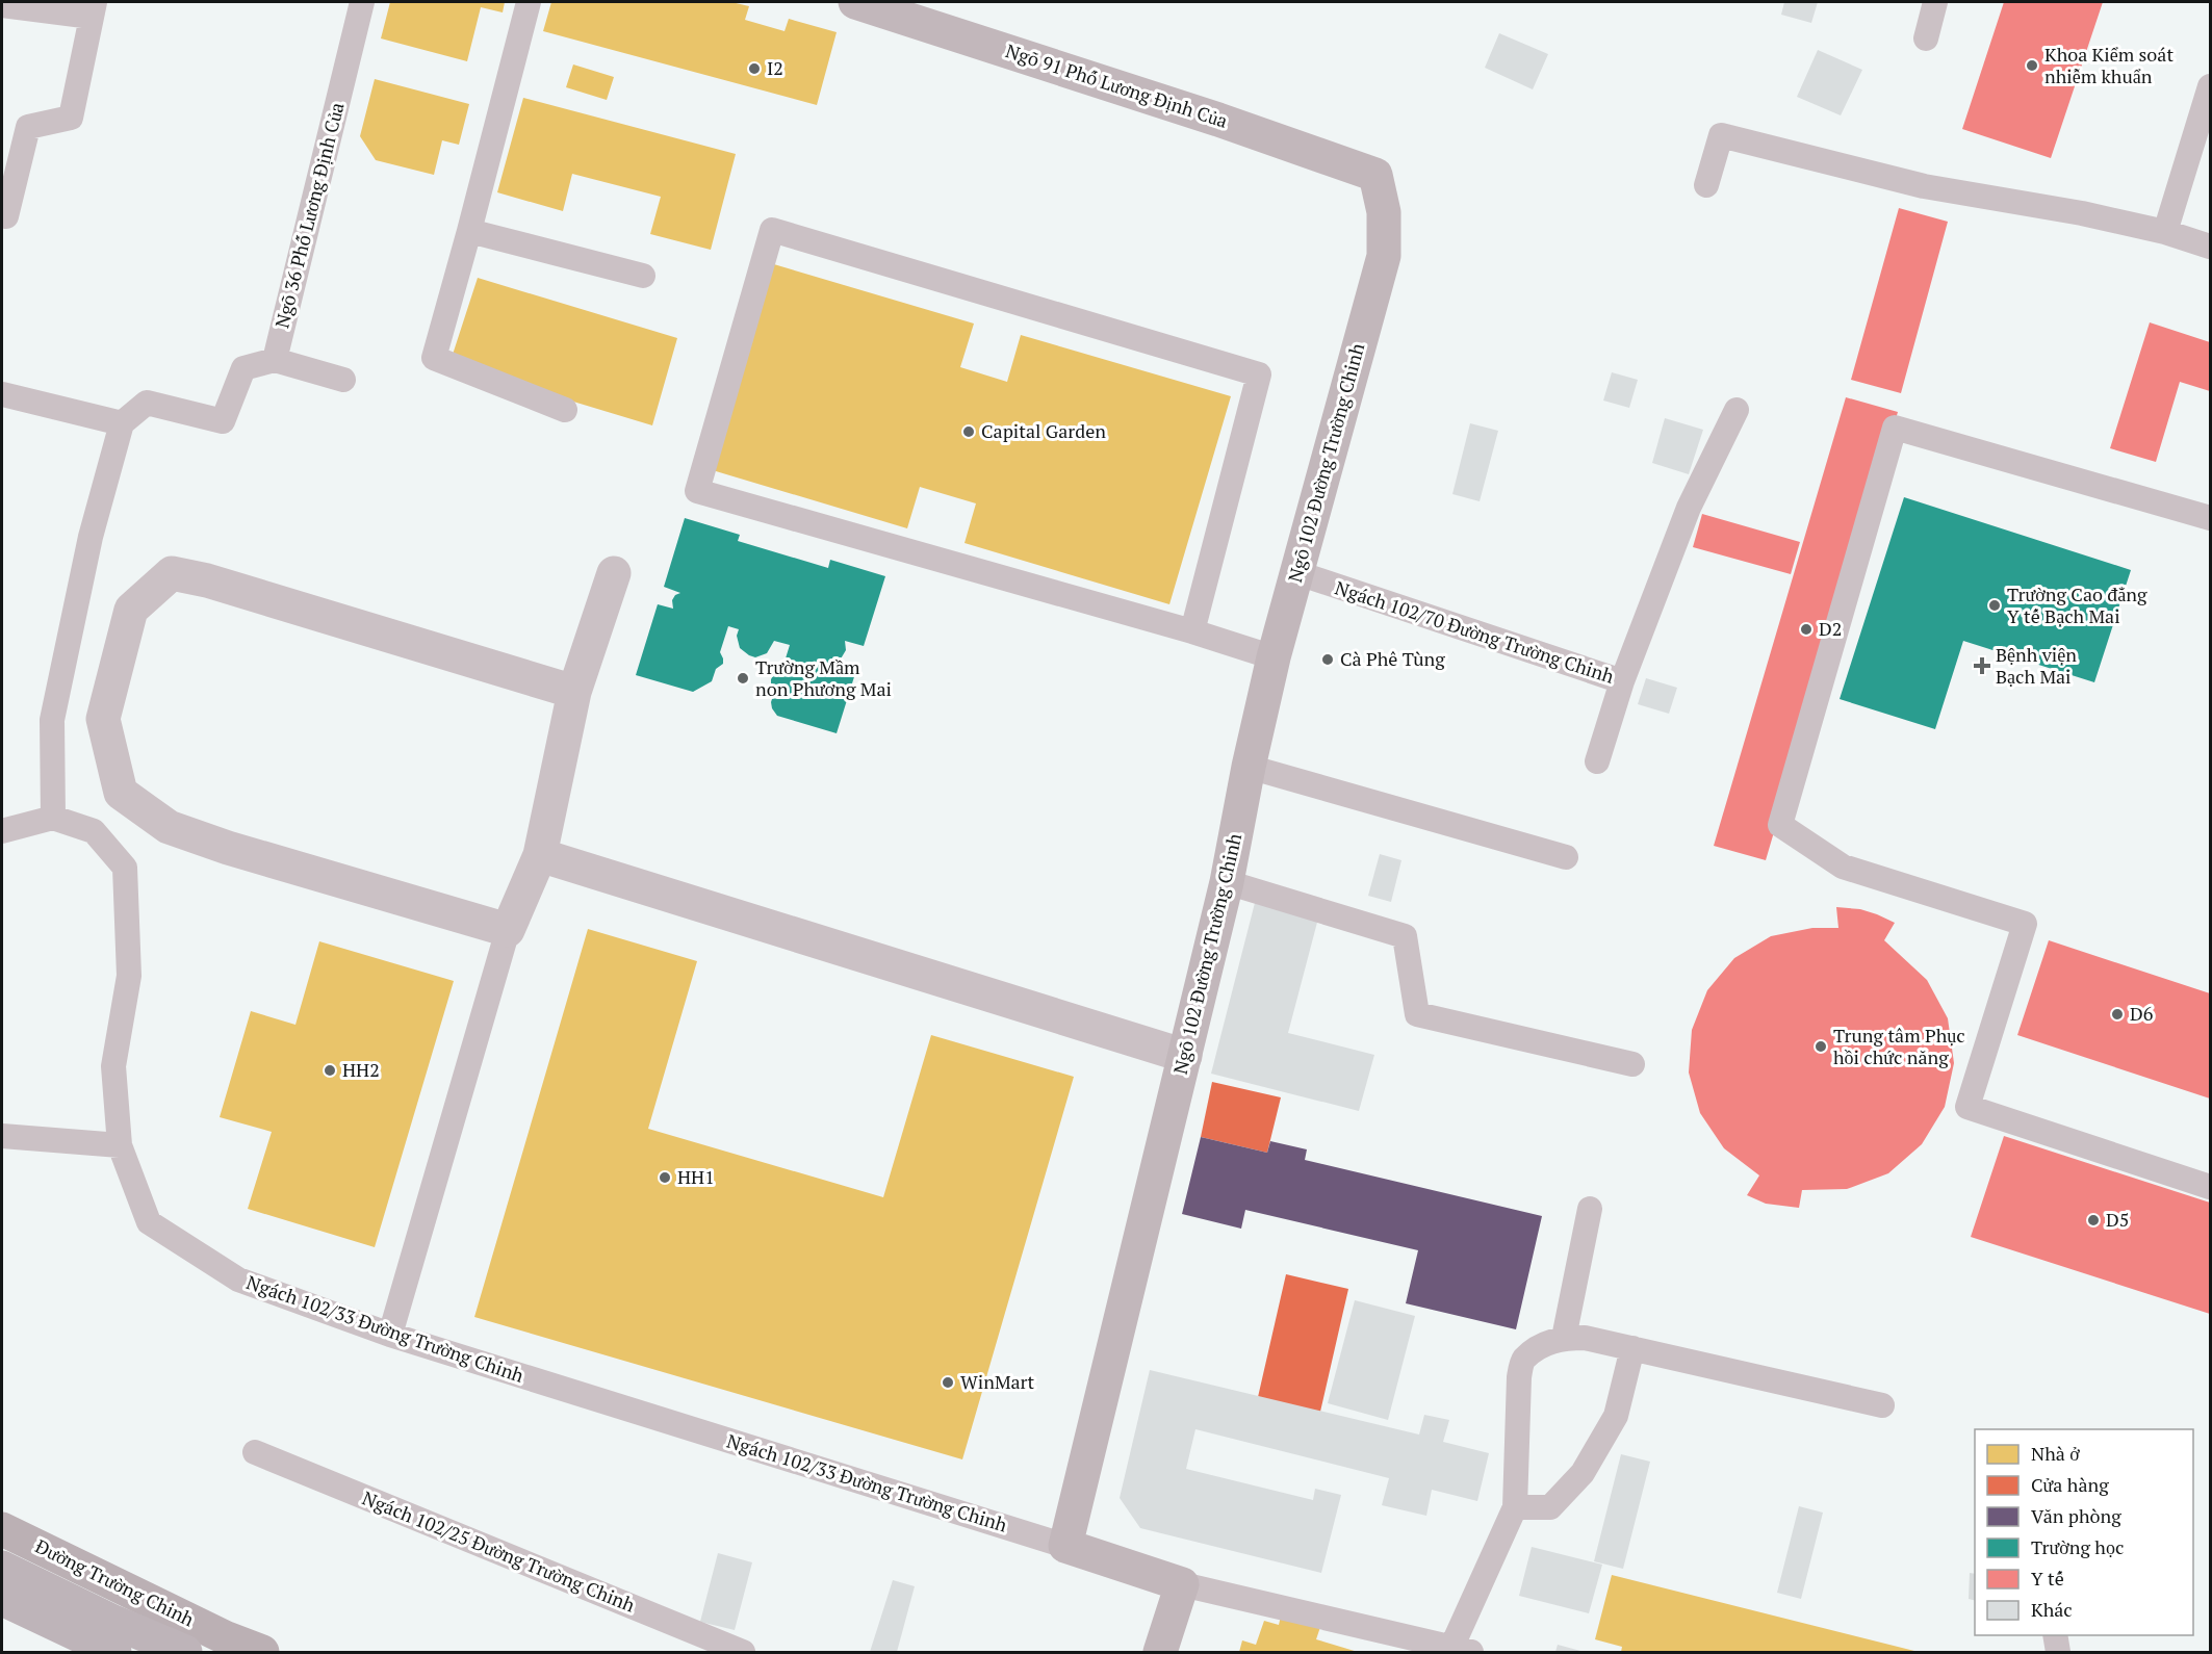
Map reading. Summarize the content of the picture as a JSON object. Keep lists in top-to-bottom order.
{
  "streets": {
    "main road": ["Đường Trường Chinh"],
    "street": ["Ngõ 91 Phố Lương Định Của", "Ngõ 102 Đường Trường Chinh"],
    "lane": [
      "Ngõ 36 Phố Lương Định Của",
      "Ngách 102/70 Đường Trường Chinh",
      "Ngách 102/33 Đường Trường Chinh",
      "Ngách 102/25 Đường Trường Chinh"
    ]
  },
  "crossings": [
    ["Ngõ 91 Phố Lương Định Của", "Ngõ 102 Đường Trường Chinh"],
    ["Ngõ 102 Đường Trường Chinh", "Ngách 102/70 Đường Trường Chinh"],
    ["Ngõ 102 Đường Trường Chinh", "Ngách 102/33 Đường Trường Chinh"]
  ],
  "places": {
    "other": [
      "Khoa Kiểm soát nhiễm khuẩn",
      "I2",
      "Capital Garden",
      "Trường Cao đẳng Y tế Bạch Mai",
      "D2",
      "Cà Phê Tùng",
      "Trường Mầm non Phương Mai",
      "D6",
      "Trung tâm Phục hồi chức năng",
      "HH2",
      "HH1",
      "D5",
      "WinMart"
    ],
    "health": ["Bệnh viện Bạch Mai"]
  },
  "legend": [
    "Nhà ở",
    "Cửa hàng",
    "Văn phòng",
    "Trường học",
    "Y tế",
    "Khác"
  ]
}
